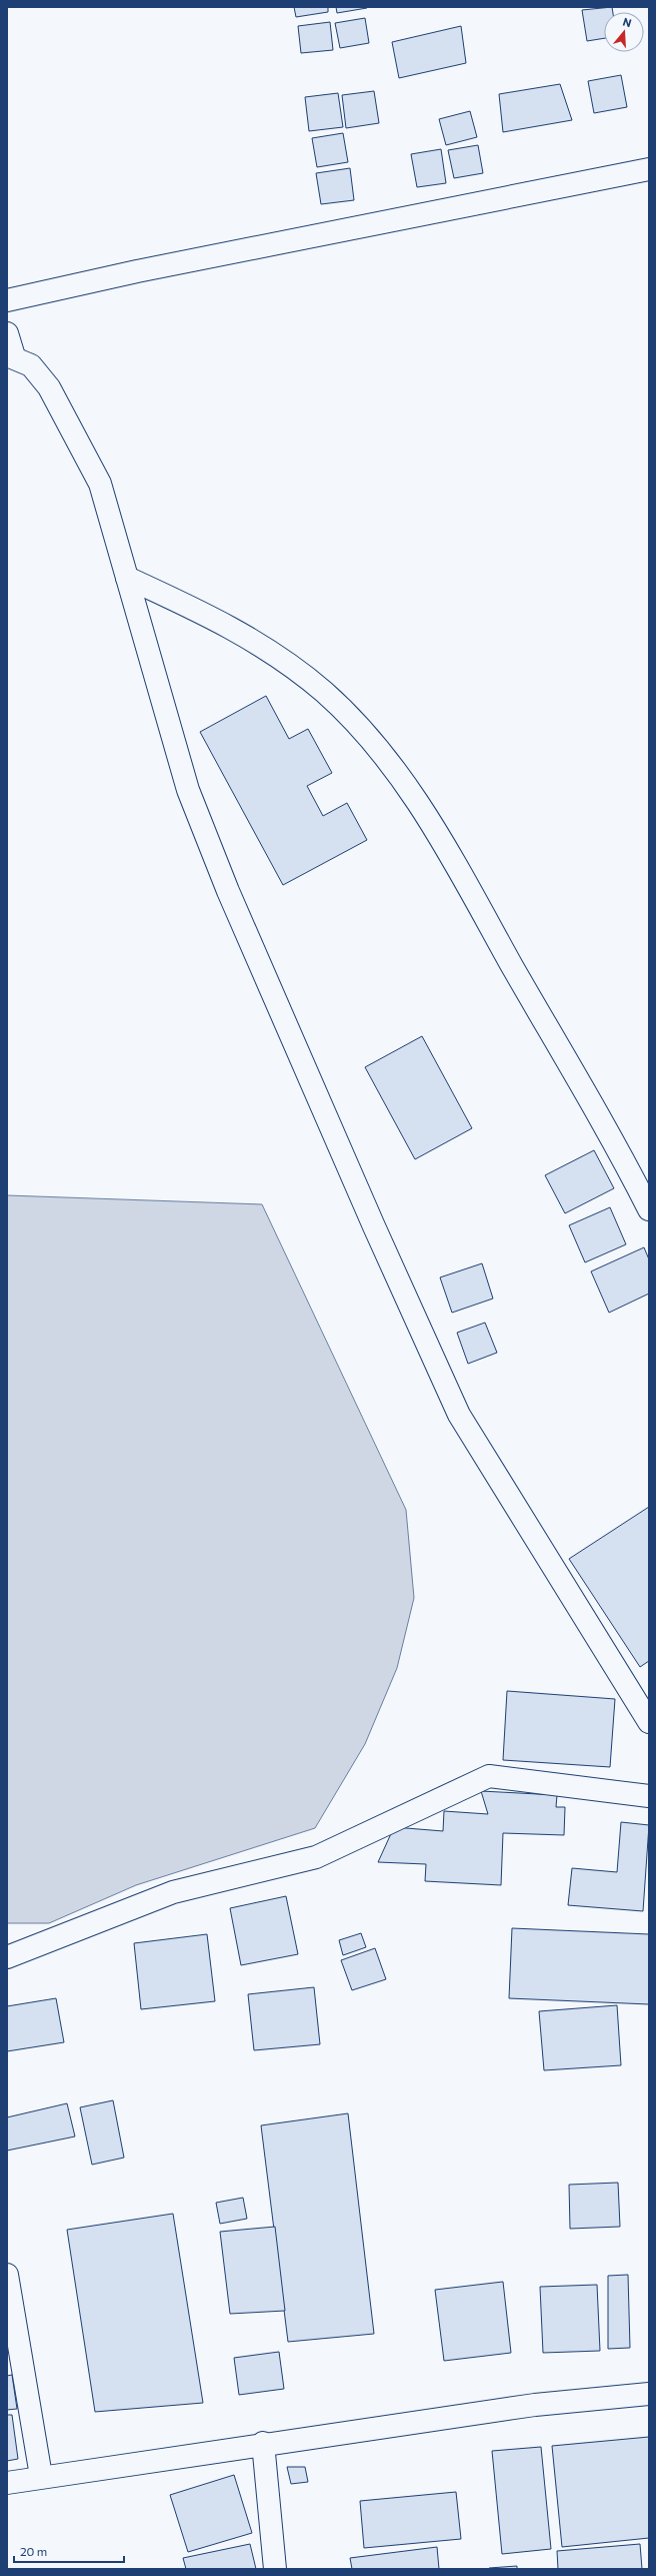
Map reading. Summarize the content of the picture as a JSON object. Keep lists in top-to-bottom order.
{
  "scale_bar": "20 m",
  "north": "top"
}
